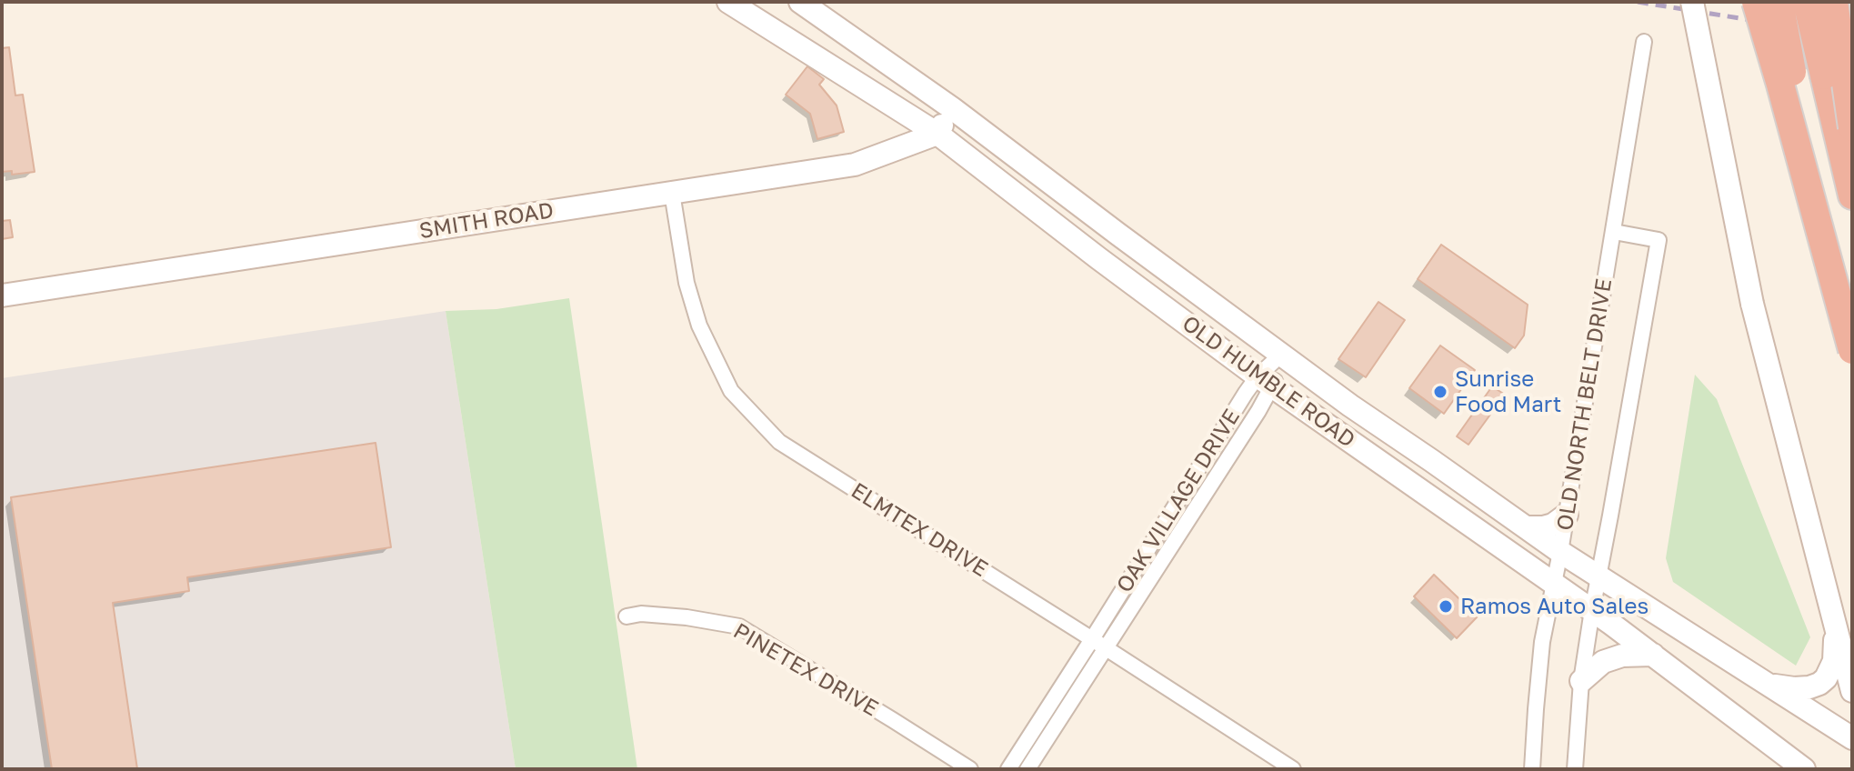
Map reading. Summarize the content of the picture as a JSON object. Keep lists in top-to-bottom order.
{
  "streets": {
    "main road": ["SMITH ROAD", "OLD HUMBLE ROAD"],
    "street": [
      "OLD NORTH BELT DRIVE",
      "OAK VILLAGE DRIVE",
      "ELMTEX DRIVE",
      "PINETEX DRIVE"
    ]
  },
  "crossings": [
    ["SMITH ROAD", "OLD HUMBLE ROAD"],
    ["SMITH ROAD", "ELMTEX DRIVE"],
    ["OLD HUMBLE ROAD", "OLD NORTH BELT DRIVE"],
    ["OLD HUMBLE ROAD", "OAK VILLAGE DRIVE"],
    ["OAK VILLAGE DRIVE", "ELMTEX DRIVE"]
  ],
  "places": ["Sunrise Food Mart", "Ramos Auto Sales"]
}
